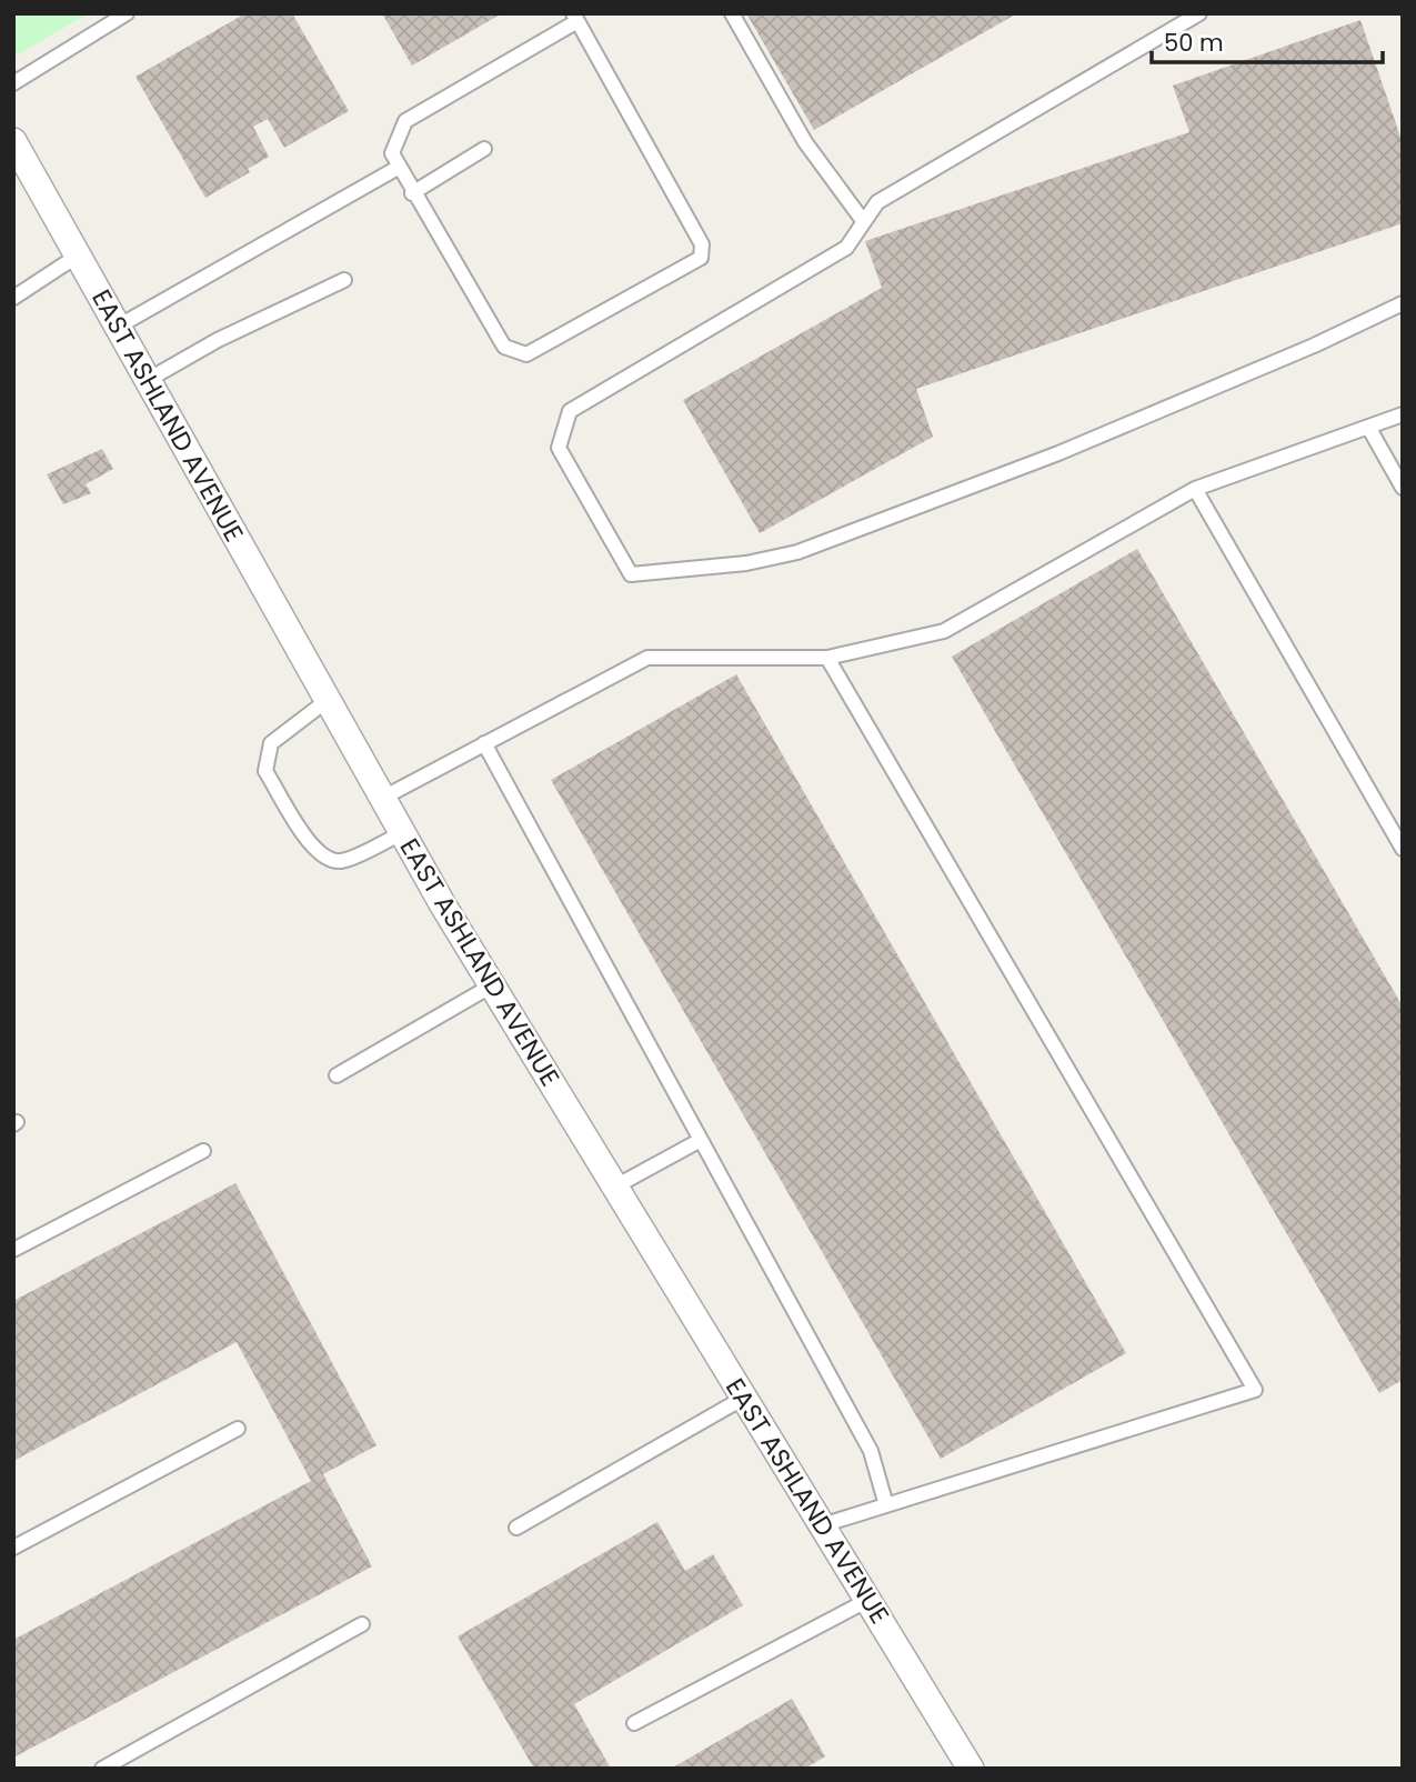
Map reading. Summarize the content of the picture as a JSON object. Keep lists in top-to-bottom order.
{
  "streets": {
    "street": ["EAST ASHLAND AVENUE"]
  },
  "scale_bar": "50 m"
}
